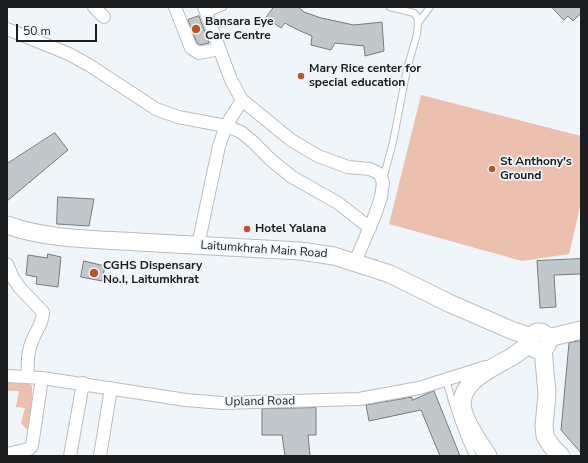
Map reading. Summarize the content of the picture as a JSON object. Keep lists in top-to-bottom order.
{
  "streets": {
    "street": ["Laitumkhrah Main Road", "Upland Road"]
  },
  "places": [
    "Bansara Eye Care Centre",
    "Mary Rice center for special education",
    "St Anthony's Ground",
    "Hotel Yalana",
    "CGHS Dispensary No.I, Laitumkhrat"
  ],
  "scale_bar": "50 m"
}
